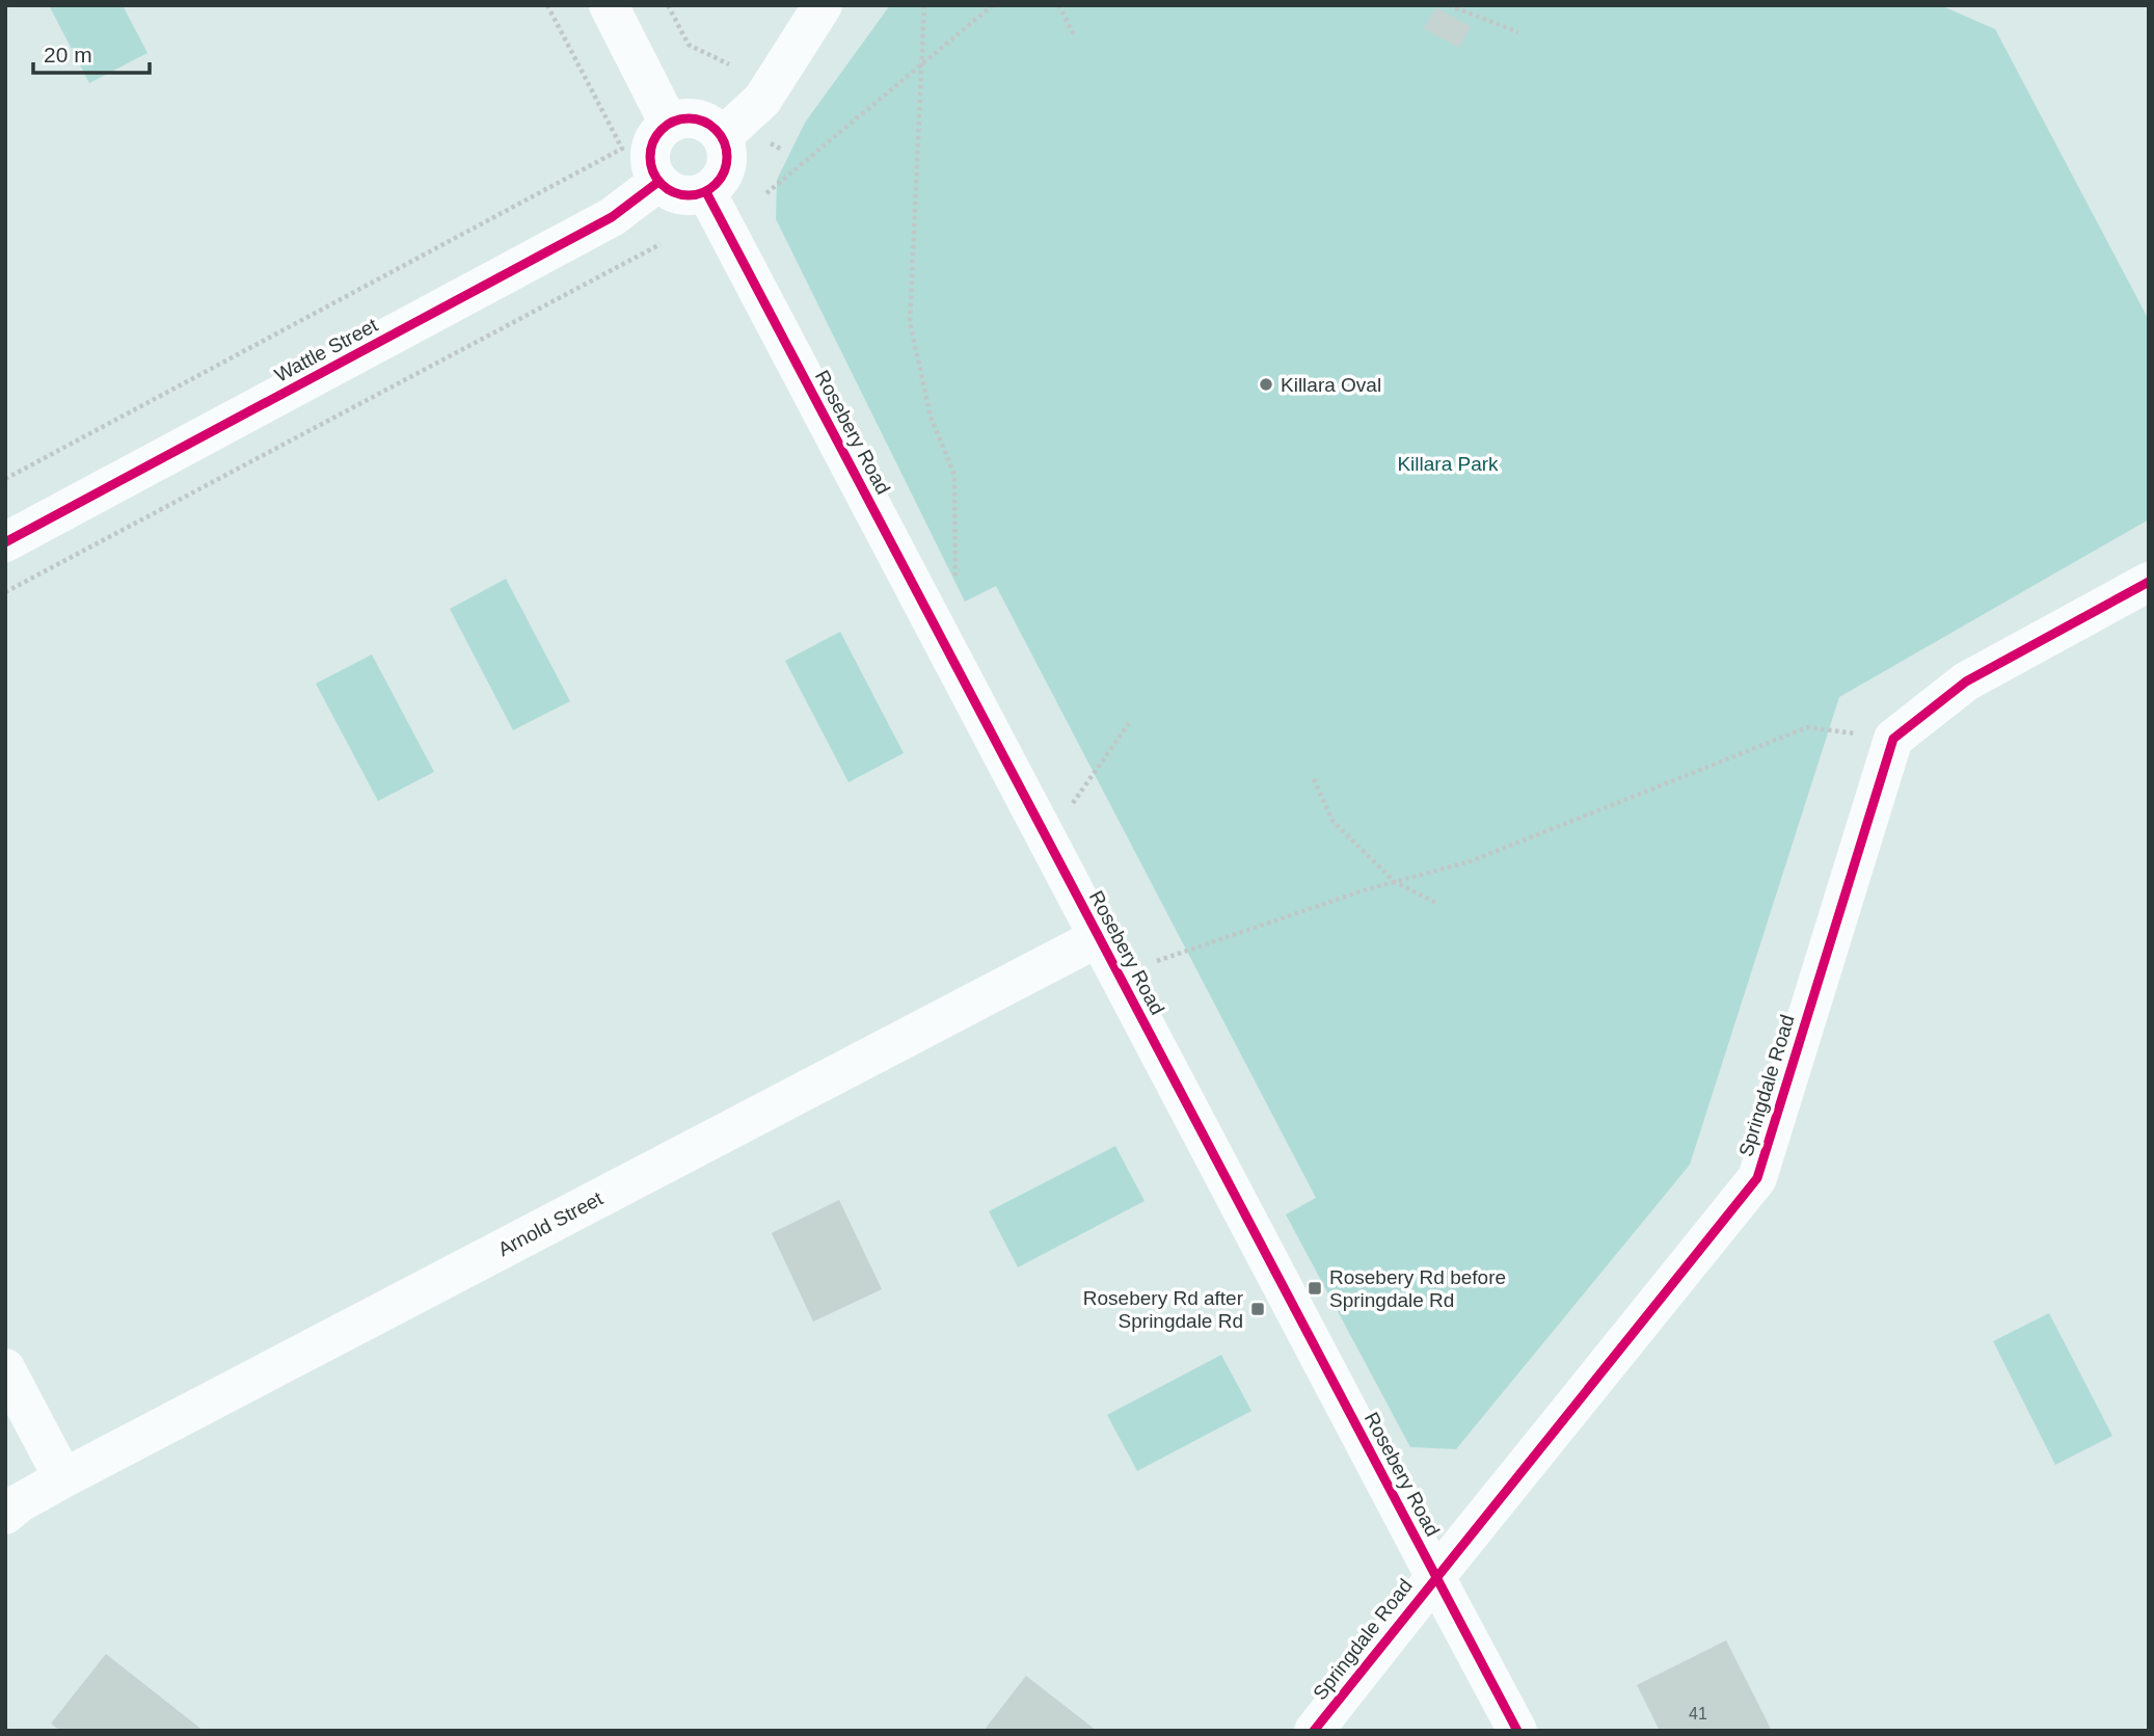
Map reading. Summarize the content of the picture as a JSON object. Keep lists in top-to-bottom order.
{
  "streets": {
    "street": [
      "Wattle Street",
      "Rosebery Road",
      "Springdale Road",
      "Arnold Street"
    ]
  },
  "crossings": [
    ["Wattle Street", "Rosebery Road"],
    ["Rosebery Road", "Springdale Road"],
    ["Rosebery Road", "Arnold Street"]
  ],
  "parks": ["Killara Park"],
  "places": {
    "other": ["Killara Oval"],
    "transit": ["Rosebery Rd before Springdale Rd", "Rosebery Rd after Springdale Rd"]
  },
  "house_numbers": ["41"],
  "scale_bar": "20 m"
}
